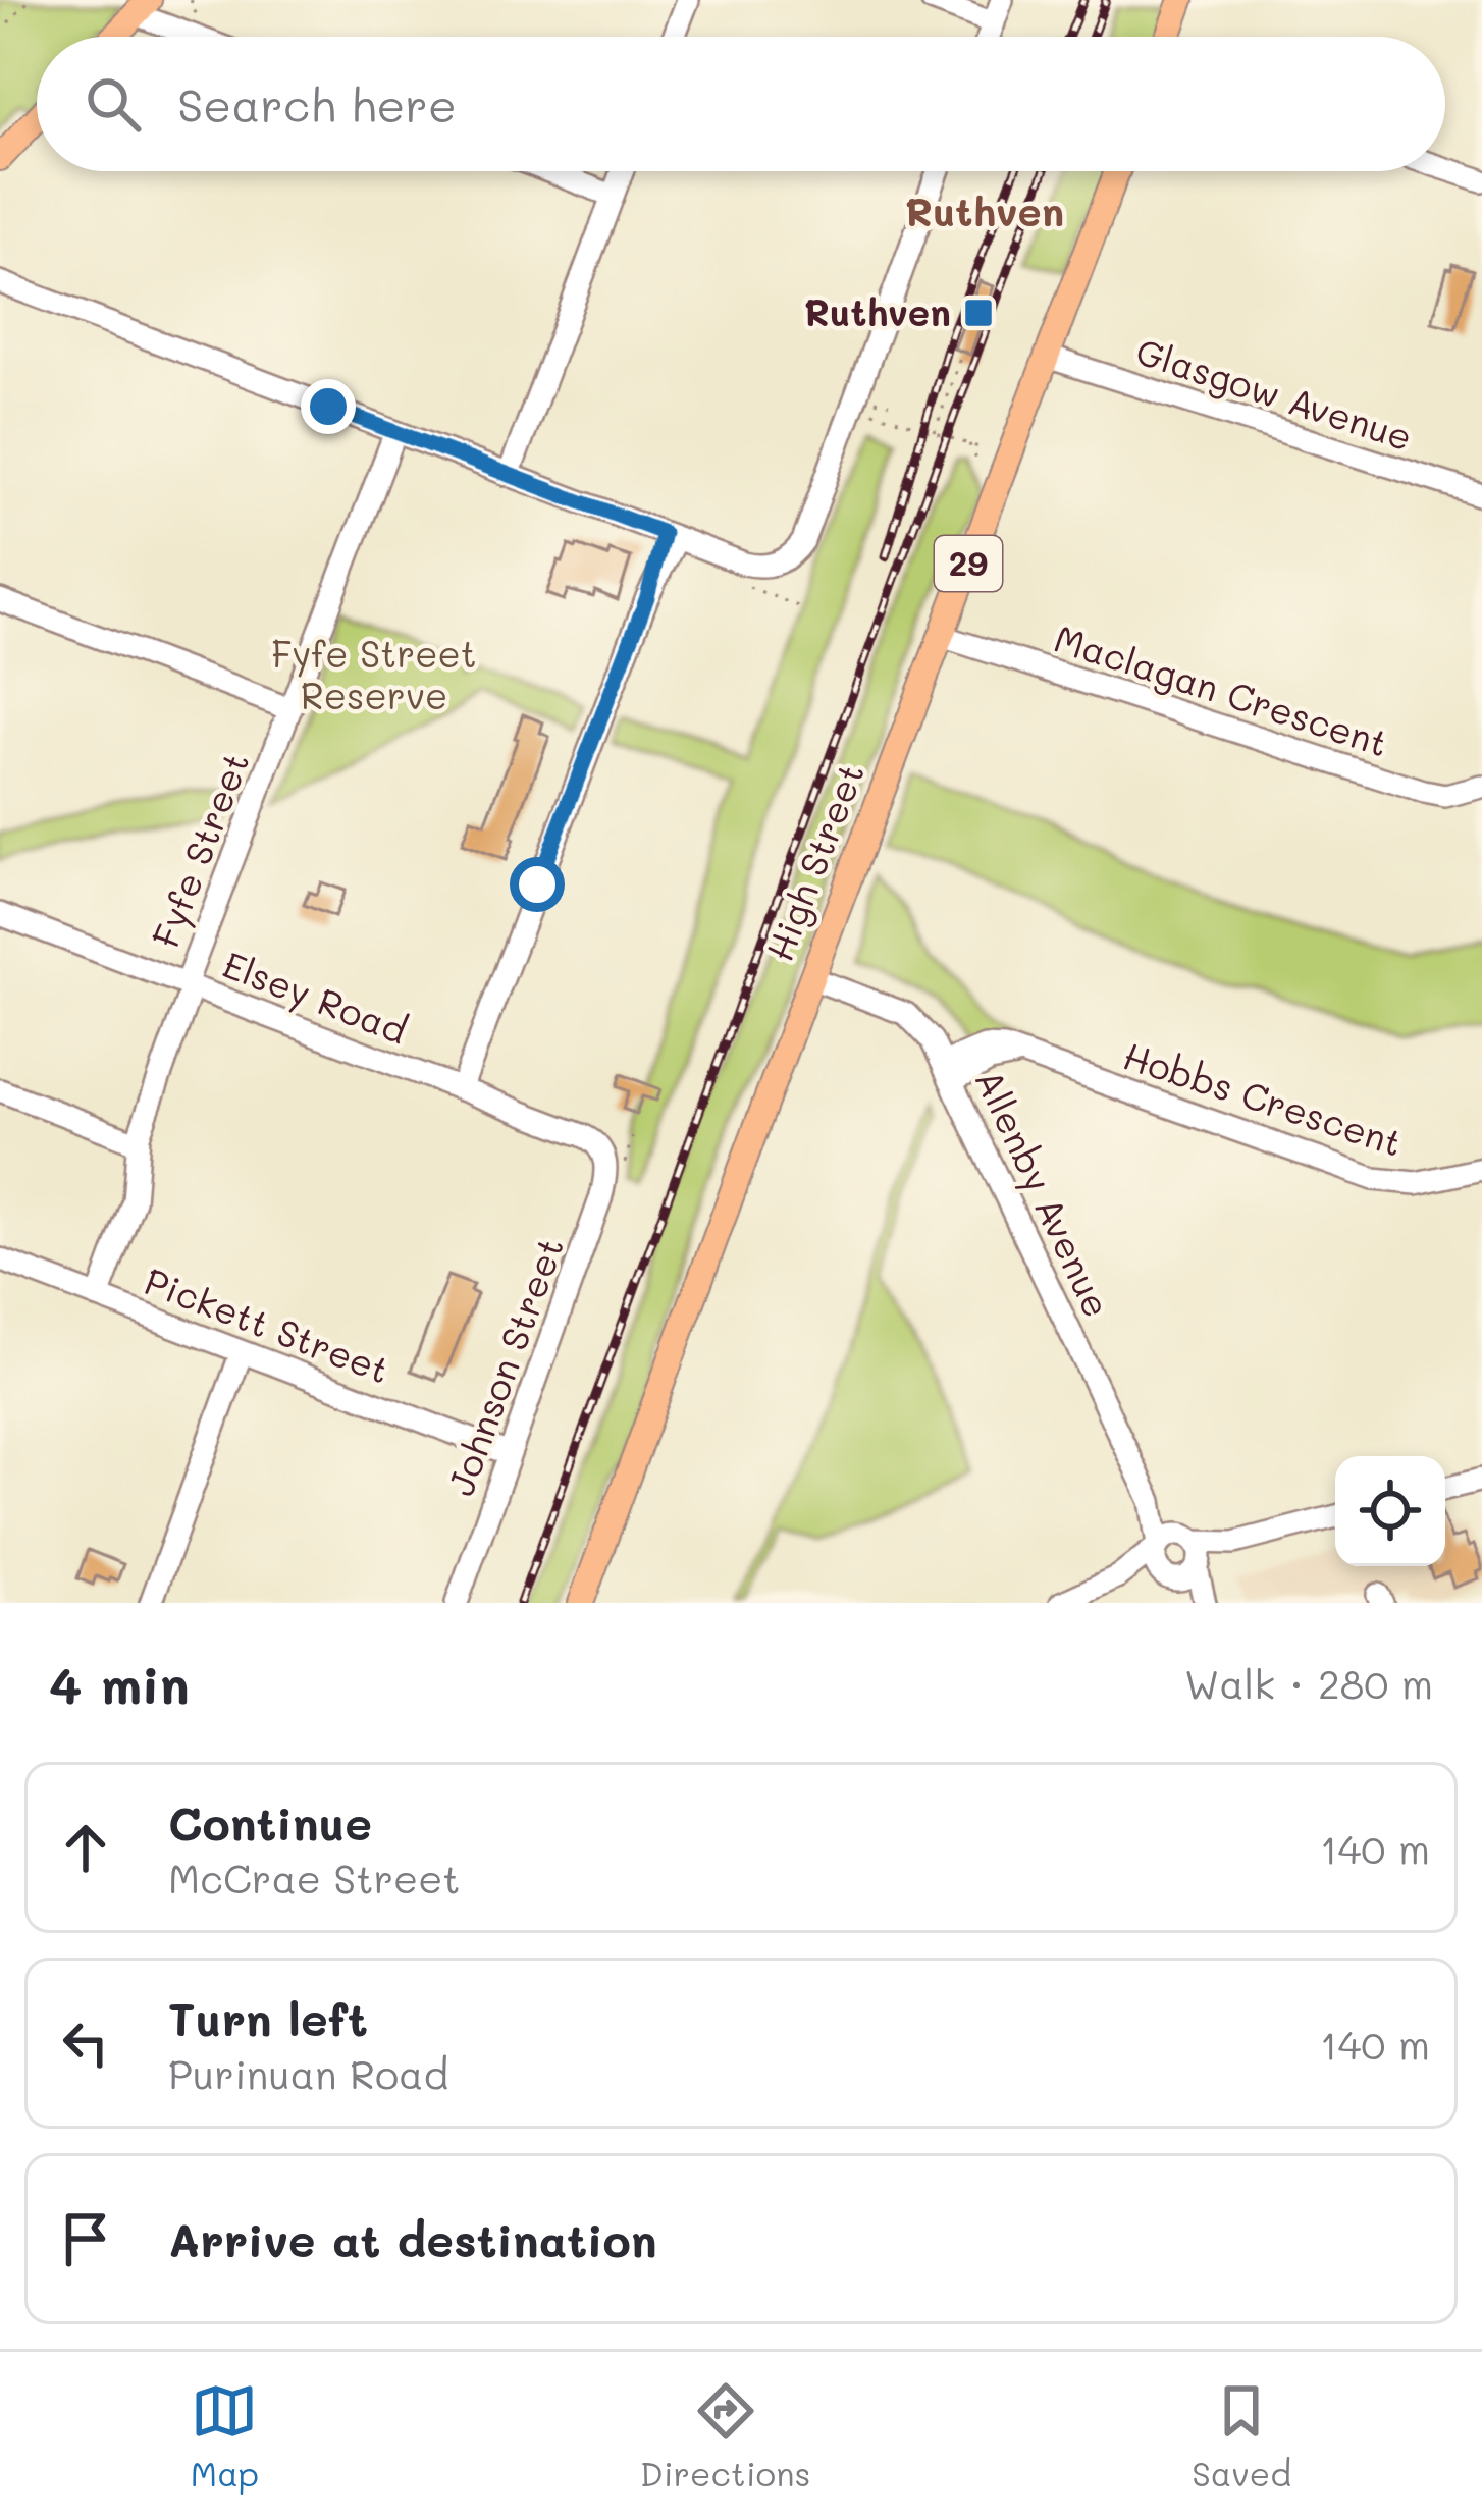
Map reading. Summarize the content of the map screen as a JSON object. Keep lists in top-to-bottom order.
{
  "streets": {
    "main road": ["29", "High Street"],
    "street": [
      "Glasgow Avenue",
      "Maclagan Crescent",
      "Fyfe Street",
      "Elsey Road",
      "Hobbs Crescent",
      "Allenby Avenue",
      "Pickett Street",
      "Johnson Street"
    ]
  },
  "crossings": [
    ["Glasgow Avenue", "High Street"],
    ["Maclagan Crescent", "High Street"],
    ["Fyfe Street", "Elsey Road"],
    ["Fyfe Street", "Pickett Street"],
    ["High Street", "Allenby Avenue"],
    ["Elsey Road", "Johnson Street"],
    ["Hobbs Crescent", "Allenby Avenue"],
    ["Pickett Street", "Johnson Street"]
  ],
  "districts": ["Ruthven"],
  "parks": ["Fyfe Street Reserve"],
  "places": {
    "transit": ["Ruthven"]
  },
  "page": {
    "search": "Search here",
    "heading": ["4 min", "Walk · 280 m"],
    "list": [
      ["Continue", "McCrae Street", "140 m"],
      ["Turn left", "Purinuan Road", "140 m"],
      "Arrive at destination"
    ],
    "nav": ["Map", "Directions", "Saved"]
  }
}
